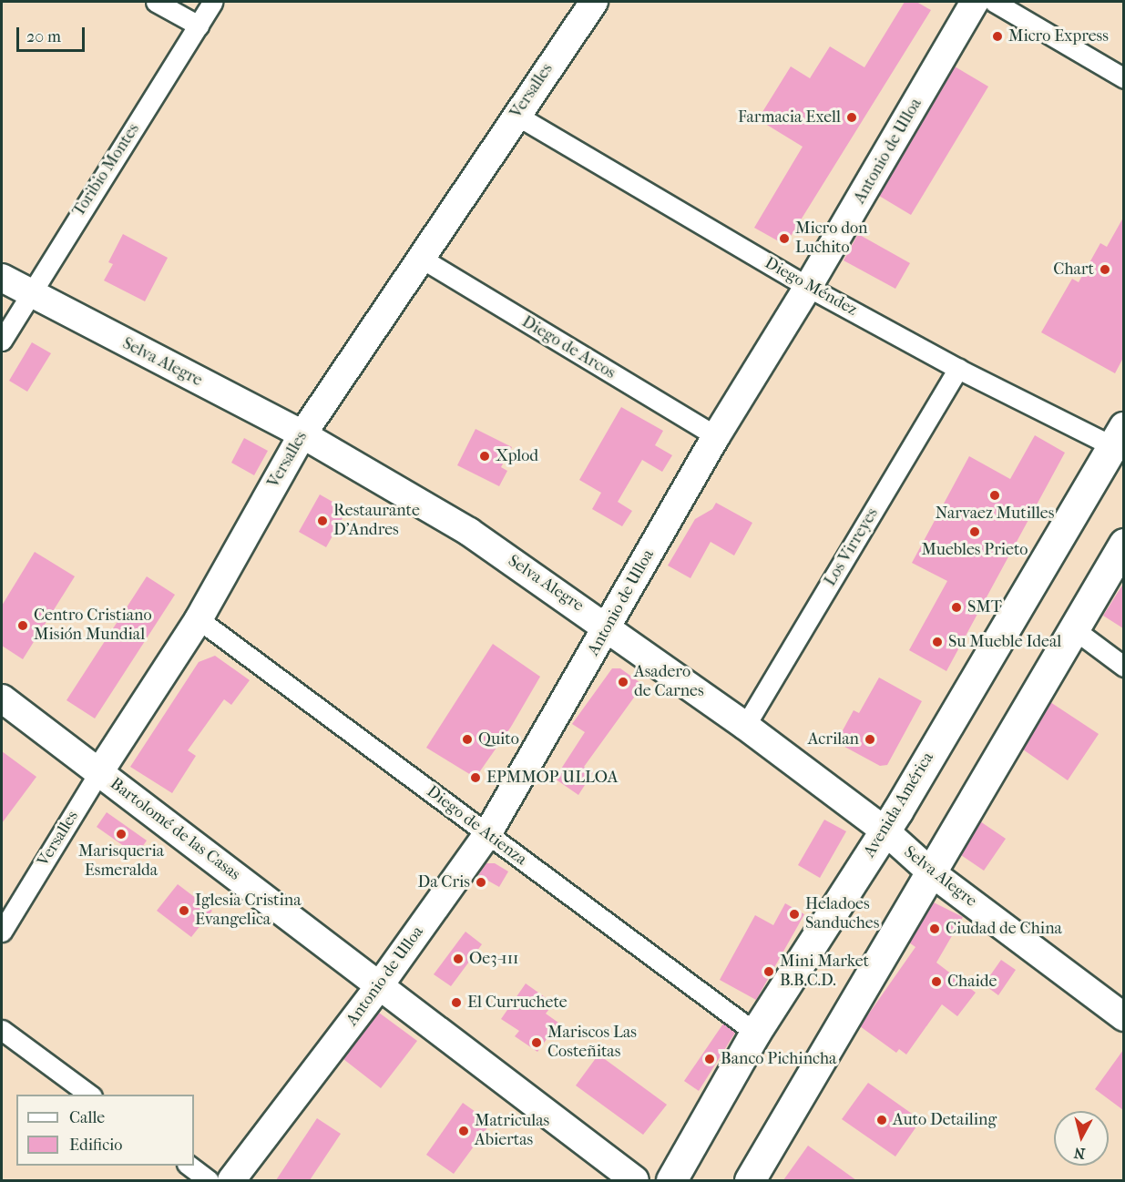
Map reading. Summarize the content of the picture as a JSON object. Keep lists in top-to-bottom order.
{
  "streets": {
    "main road": ["Avenida América"],
    "street": [
      "Versalles",
      "Antonio de Ulloa",
      "Toribio Montes",
      "Diego Méndez",
      "Diego de Arcos",
      "Selva Alegre",
      "Los Virreyes",
      "Diego de Atienza",
      "Bartolomé de las Casas"
    ]
  },
  "crossings": [
    ["Versalles", "Diego Méndez"],
    ["Versalles", "Diego de Arcos"],
    ["Versalles", "Selva Alegre"],
    ["Versalles", "Diego de Atienza"],
    ["Versalles", "Bartolomé de las Casas"],
    ["Antonio de Ulloa", "Diego Méndez"],
    ["Antonio de Ulloa", "Diego de Arcos"],
    ["Antonio de Ulloa", "Selva Alegre"],
    ["Antonio de Ulloa", "Diego de Atienza"],
    ["Antonio de Ulloa", "Bartolomé de las Casas"],
    ["Toribio Montes", "Selva Alegre"],
    ["Diego Méndez", "Los Virreyes"],
    ["Diego Méndez", "Avenida América"],
    ["Selva Alegre", "Los Virreyes"],
    ["Selva Alegre", "Avenida América"],
    ["Avenida América", "Diego de Atienza"]
  ],
  "places": [
    "Micro Express",
    "Farmacia Exell",
    "Micro don Luchito",
    "Chart",
    "Xplod",
    "Narvaez Mutilles",
    "Restaurante D'Andres",
    "Muebles Prieto",
    "SMT",
    "Centro Cristiano Misión Mundial",
    "Su Mueble Ideal",
    "Asadero de Carnes",
    "Quito",
    "Acrilan",
    "EPMMOP ULLOA",
    "Marisqueria Esmeralda",
    "Da Cris",
    "Iglesia Cristina Evangelica",
    "Heladoes Sanduches",
    "Ciudad de China",
    "Oe3-111",
    "Mini Market B.B.C.D.",
    "Chaide",
    "El Curruchete",
    "Mariscos Las Costeñitas",
    "Banco Pichincha",
    "Auto Detailing",
    "Matriculas Abiertas"
  ],
  "legend": ["Calle", "Edificio"],
  "scale_bar": "20 m",
  "north": "bottom"
}
